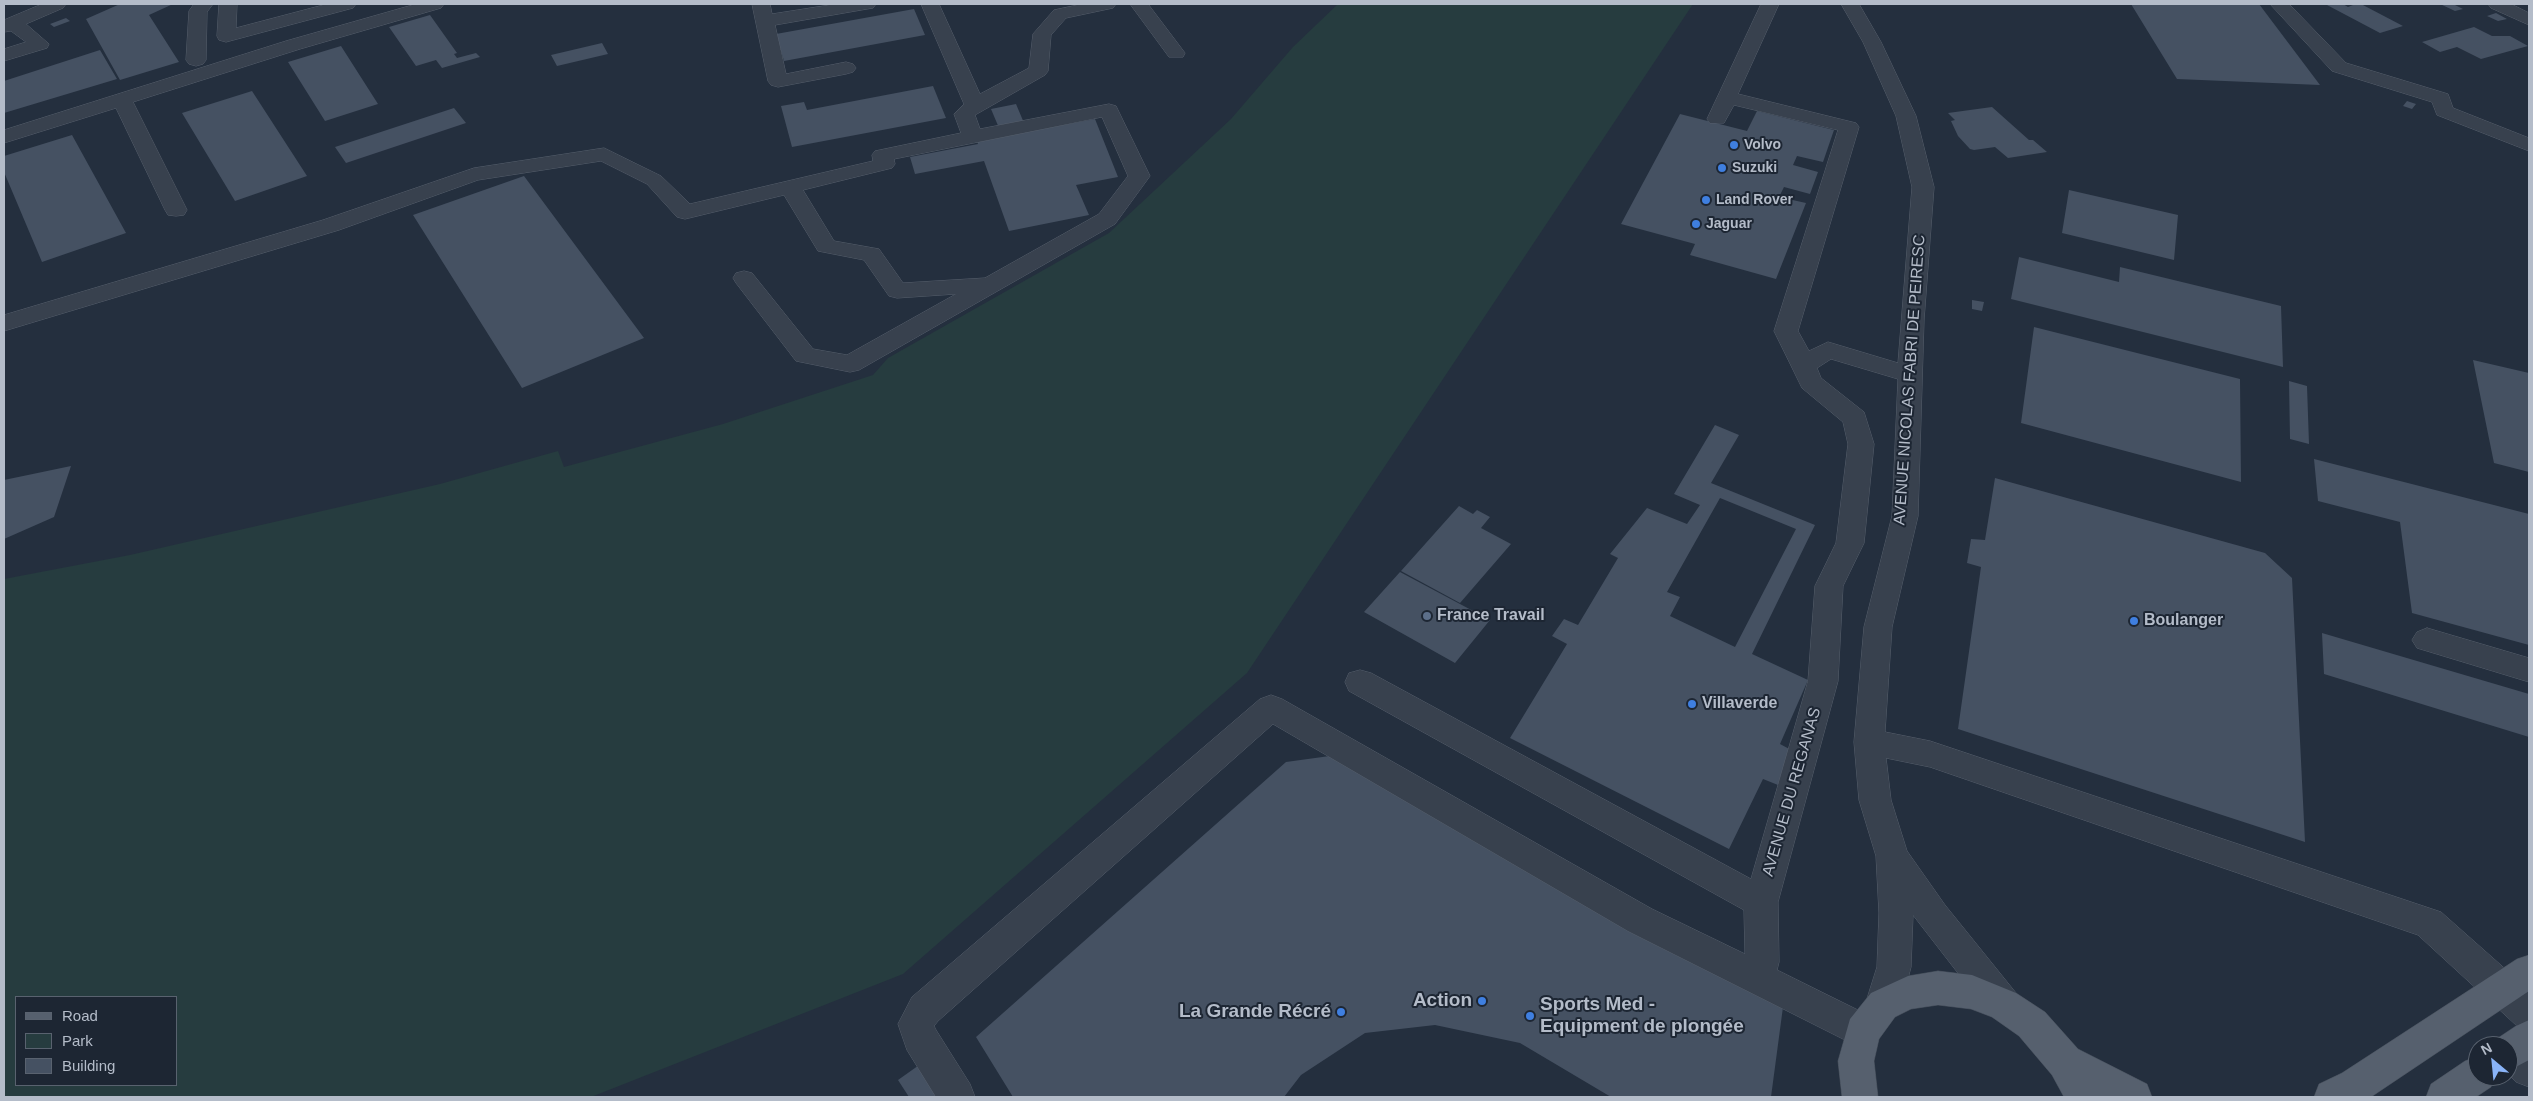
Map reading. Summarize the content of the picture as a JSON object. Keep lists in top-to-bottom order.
{
  "streets": {
    "street": ["AVENUE NICOLAS FABRI DE PEIRESC", "AVENUE DU REGANAS"]
  },
  "places": [
    "Volvo",
    "Suzuki",
    "Land Rover",
    "Jaguar",
    "France Travail",
    "Boulanger",
    "Villaverde",
    "Action",
    "La Grande Récré",
    "Sports Med - Equipment de plongée"
  ],
  "legend": ["Road", "Park", "Building"],
  "north": "top left"
}
